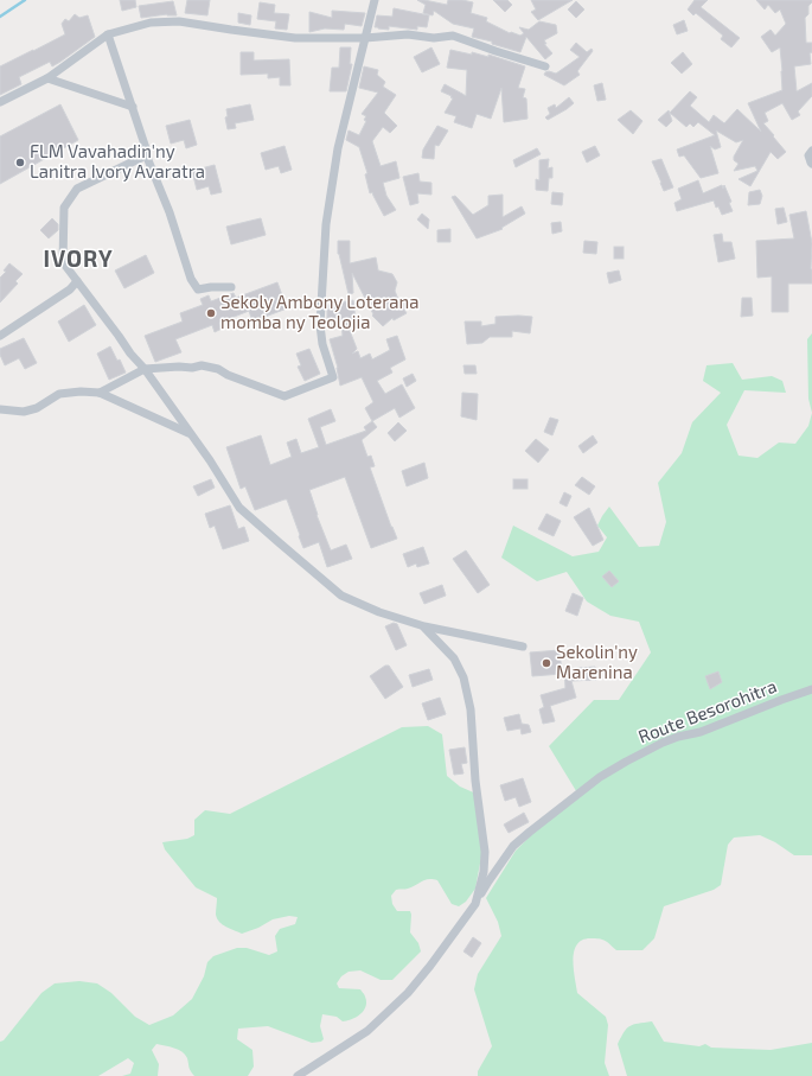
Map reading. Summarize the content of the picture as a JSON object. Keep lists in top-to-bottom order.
{
  "streets": {
    "street": ["Route Besorohitra"]
  },
  "districts": ["IVORY"],
  "places": ["FLM Vavahadin'ny Lanitra Ivory Avaratra", "Sekoly Ambony Loterana momba ny Teolojia", "Sekolin'ny Marenina"]
}
